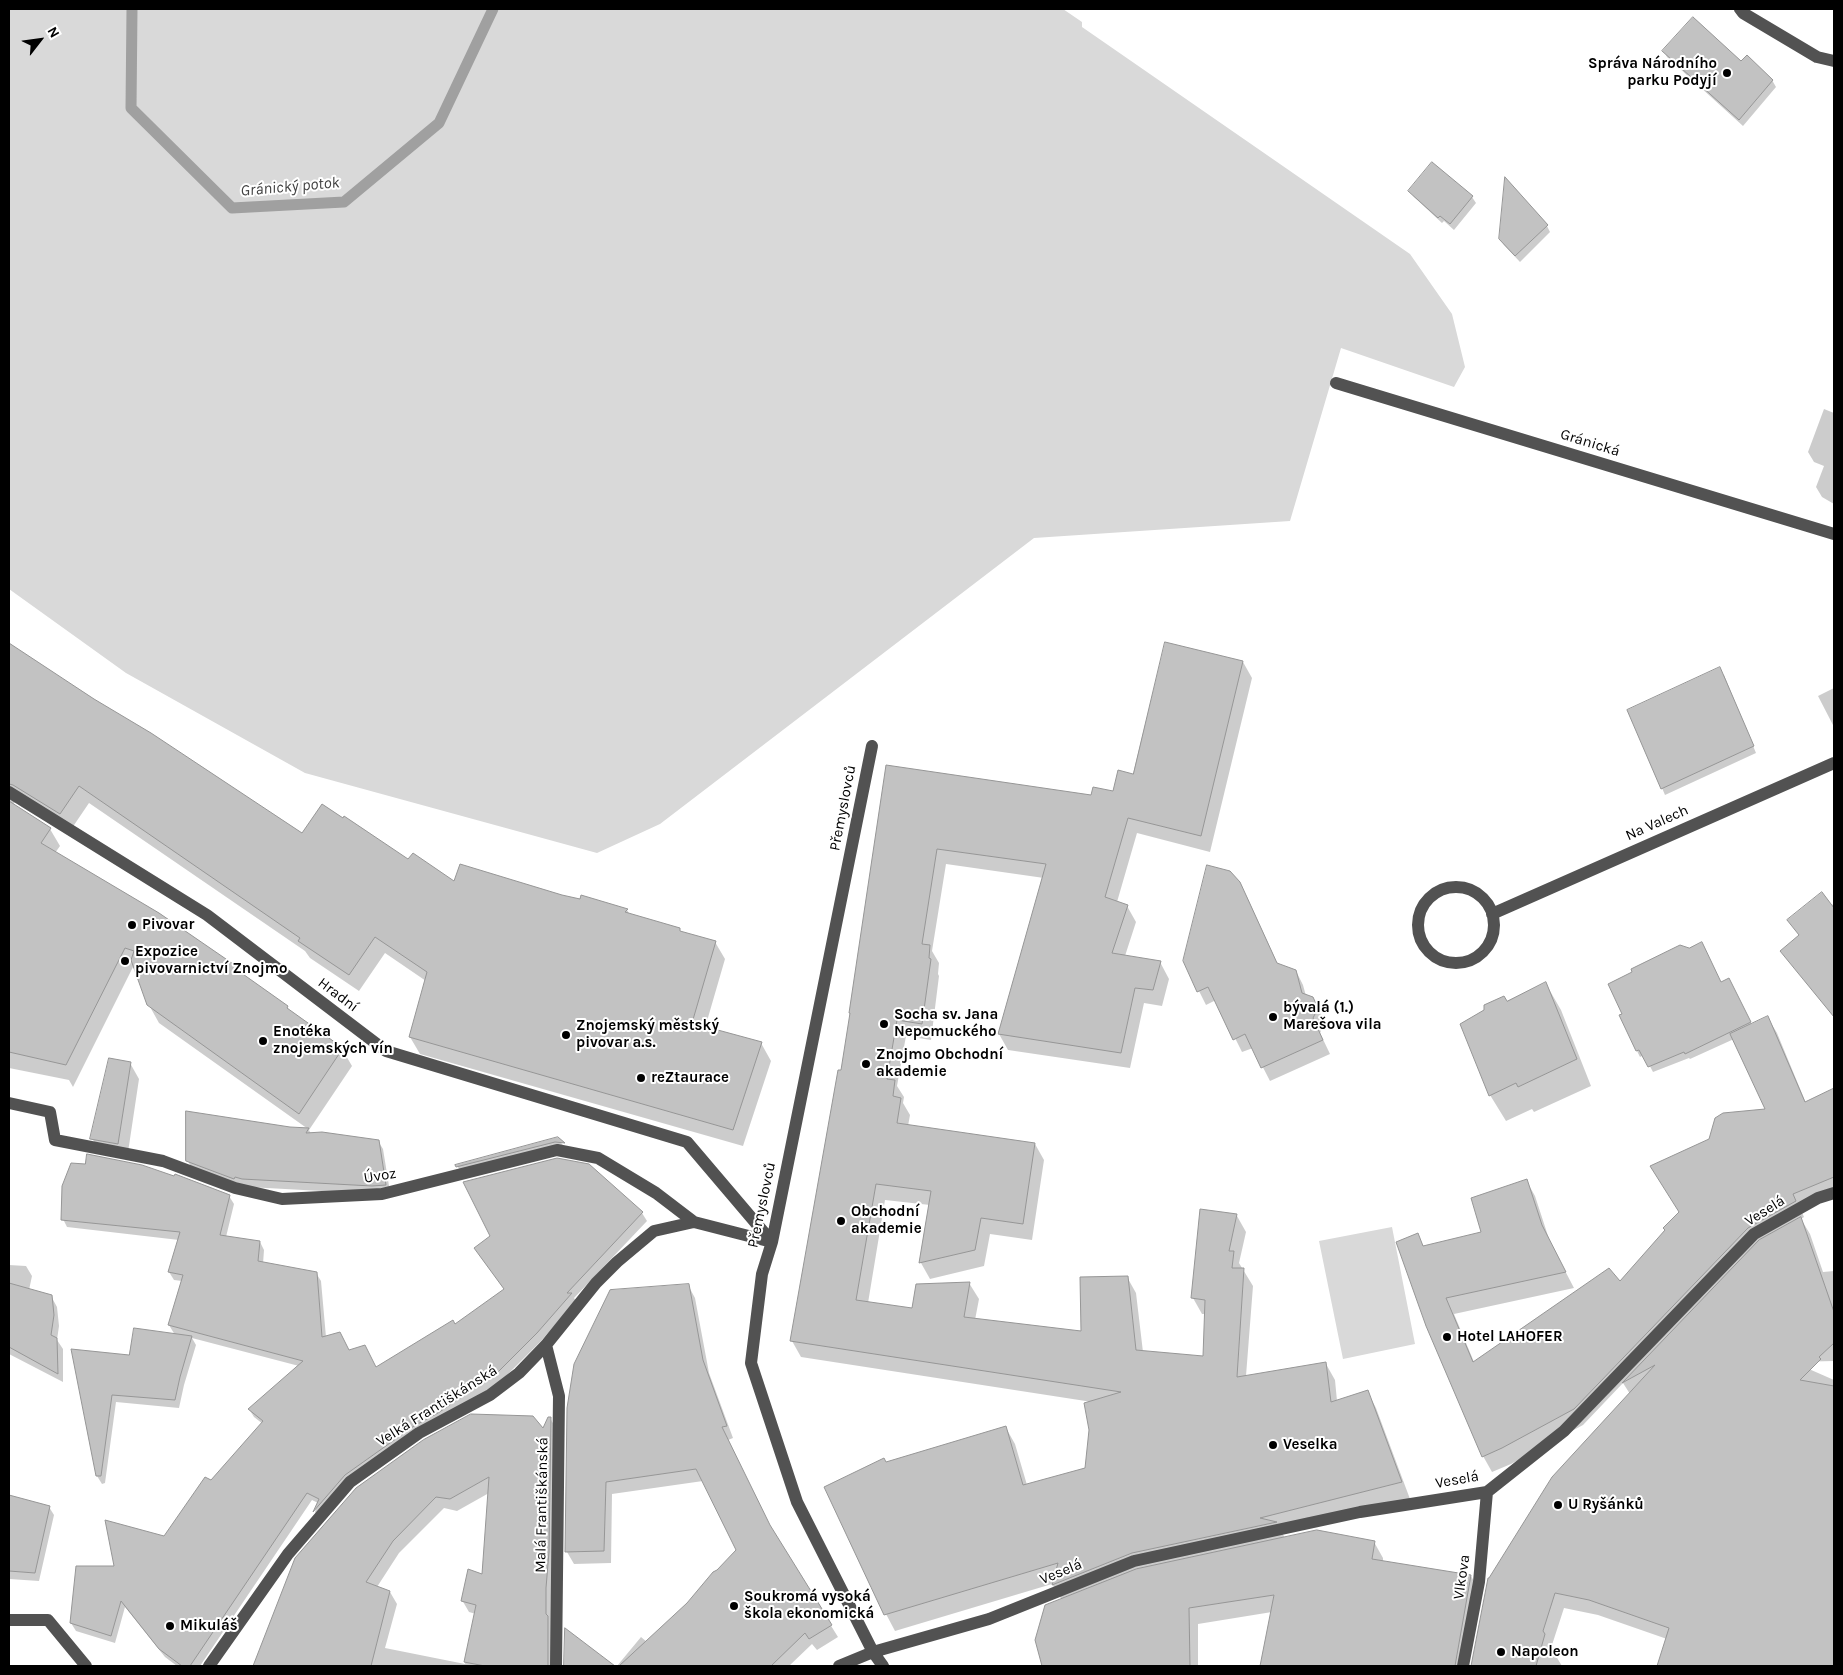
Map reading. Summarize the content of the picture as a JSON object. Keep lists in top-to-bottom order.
{
  "streets": {
    "street": [
      "Gránická",
      "Přemyslovců",
      "Na Valech",
      "Hradní",
      "Úvoz",
      "Veselá",
      "Velká Františkánská",
      "Malá Františkánská",
      "Vlkova"
    ]
  },
  "crossings": [
    ["Přemyslovců", "Hradní"],
    ["Přemyslovců", "Veselá"],
    ["Přemyslovců", "Velká Františkánská"],
    ["Hradní", "Velká Františkánská"],
    ["Úvoz", "Velká Františkánská"],
    ["Veselá", "Vlkova"],
    ["Velká Františkánská", "Malá Františkánská"]
  ],
  "water": ["Gránický potok"],
  "places": [
    "Správa Národního parku Podyjí",
    "Pivovar",
    "Expozice pivovarnictví Znojmo",
    "bývalá (1.) Marešova vila",
    "Socha sv. Jana Nepomuckého",
    "Znojemský městský pivovar a.s.",
    "Enotéka znojemských vín",
    "Znojmo Obchodní akademie",
    "reZtaurace",
    "Obchodní akademie",
    "Hotel LAHOFER",
    "Veselka",
    "U Ryšánků",
    "Soukromá vysoká škola ekonomická",
    "Mikuláš",
    "Napoleon"
  ],
  "north": "top right"
}
